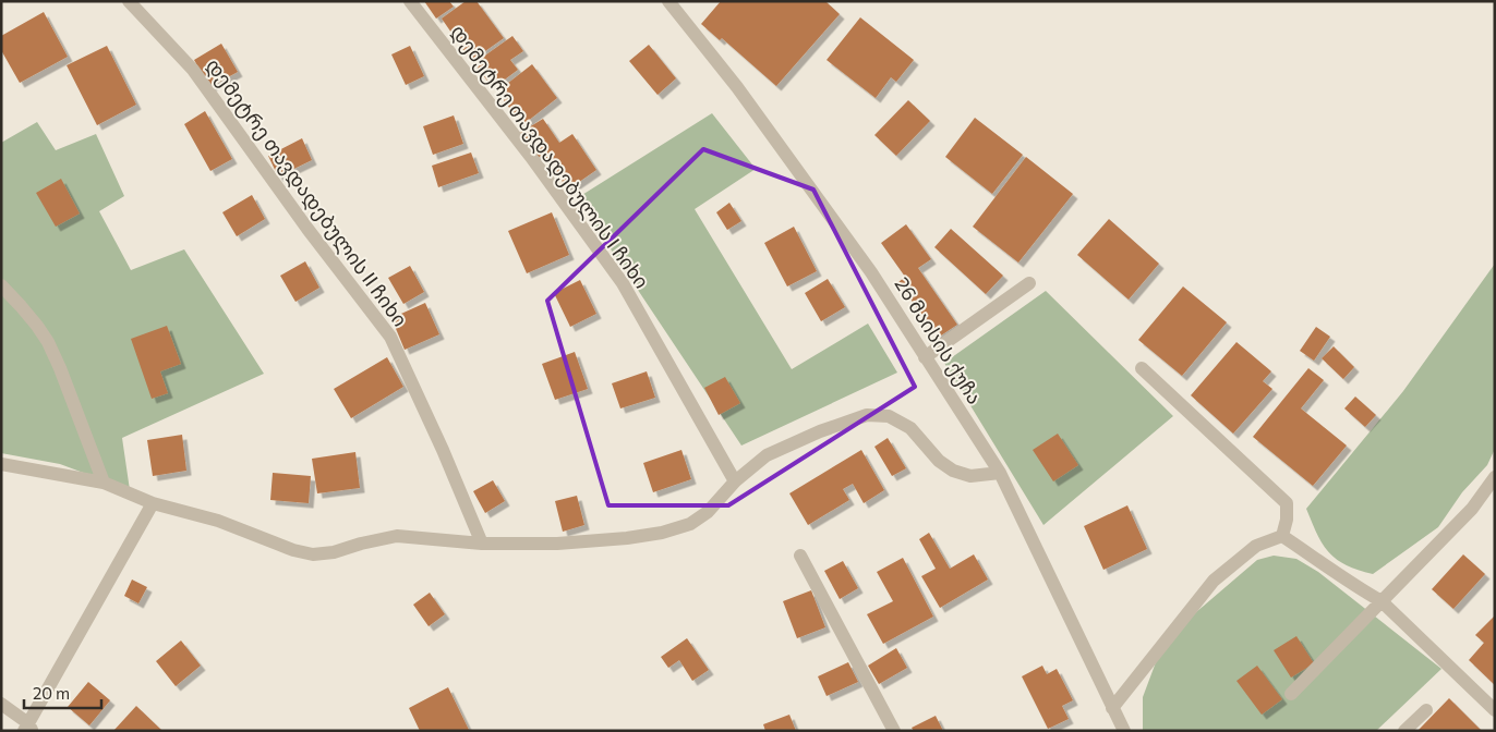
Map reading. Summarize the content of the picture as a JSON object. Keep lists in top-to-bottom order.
{
  "streets": {
    "street": ["დემეტრე თავდადებულის I ჩიხი", "დემეტრე თავდადებულის II ჩიხი", "26 მაისის ქუჩა"]
  },
  "scale_bar": "20 m"
}
